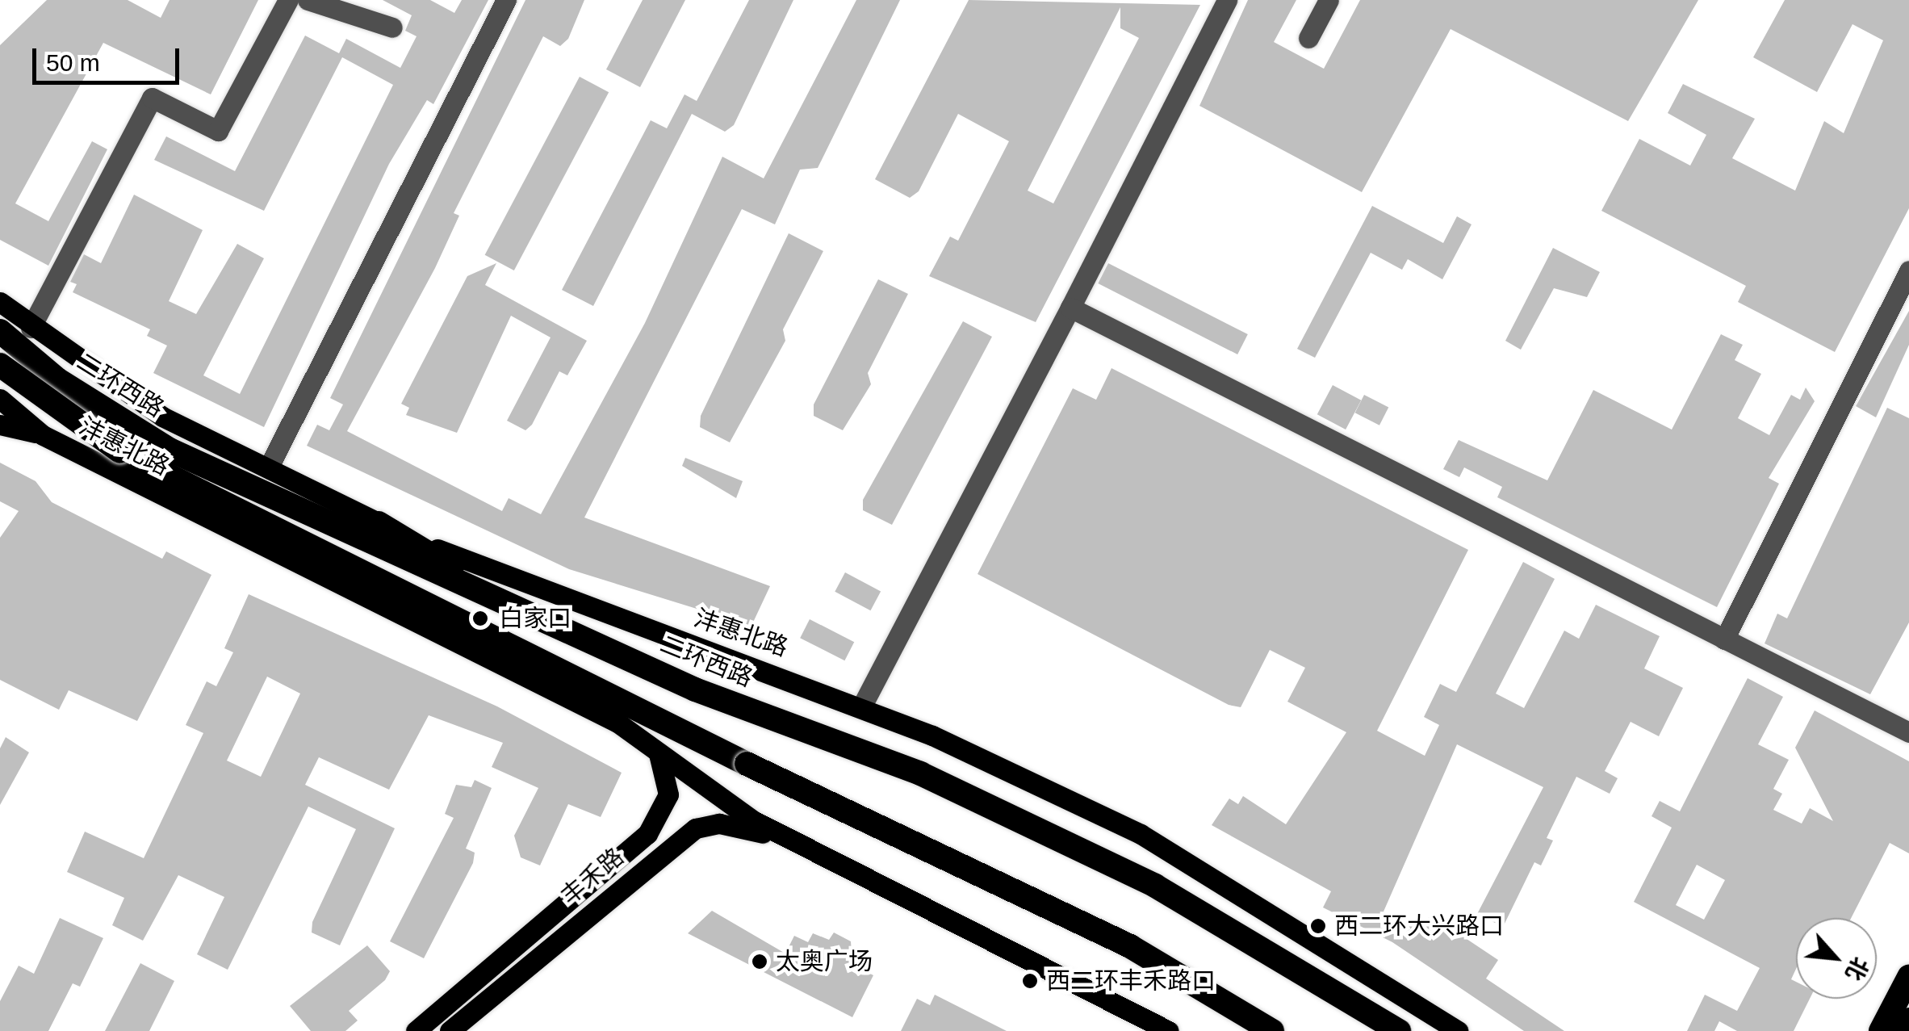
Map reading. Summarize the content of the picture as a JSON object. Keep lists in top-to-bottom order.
{
  "streets": {
    "highway": ["二环西路"],
    "main road": ["沣惠北路", "丰禾路"]
  },
  "crossings": [
    ["沣惠北路", "丰禾路"]
  ],
  "places": [
    "白家口",
    "西二环大兴路口",
    "太奥广场",
    "西二环丰禾路口"
  ],
  "scale_bar": "50 m",
  "north": "bottom right"
}
